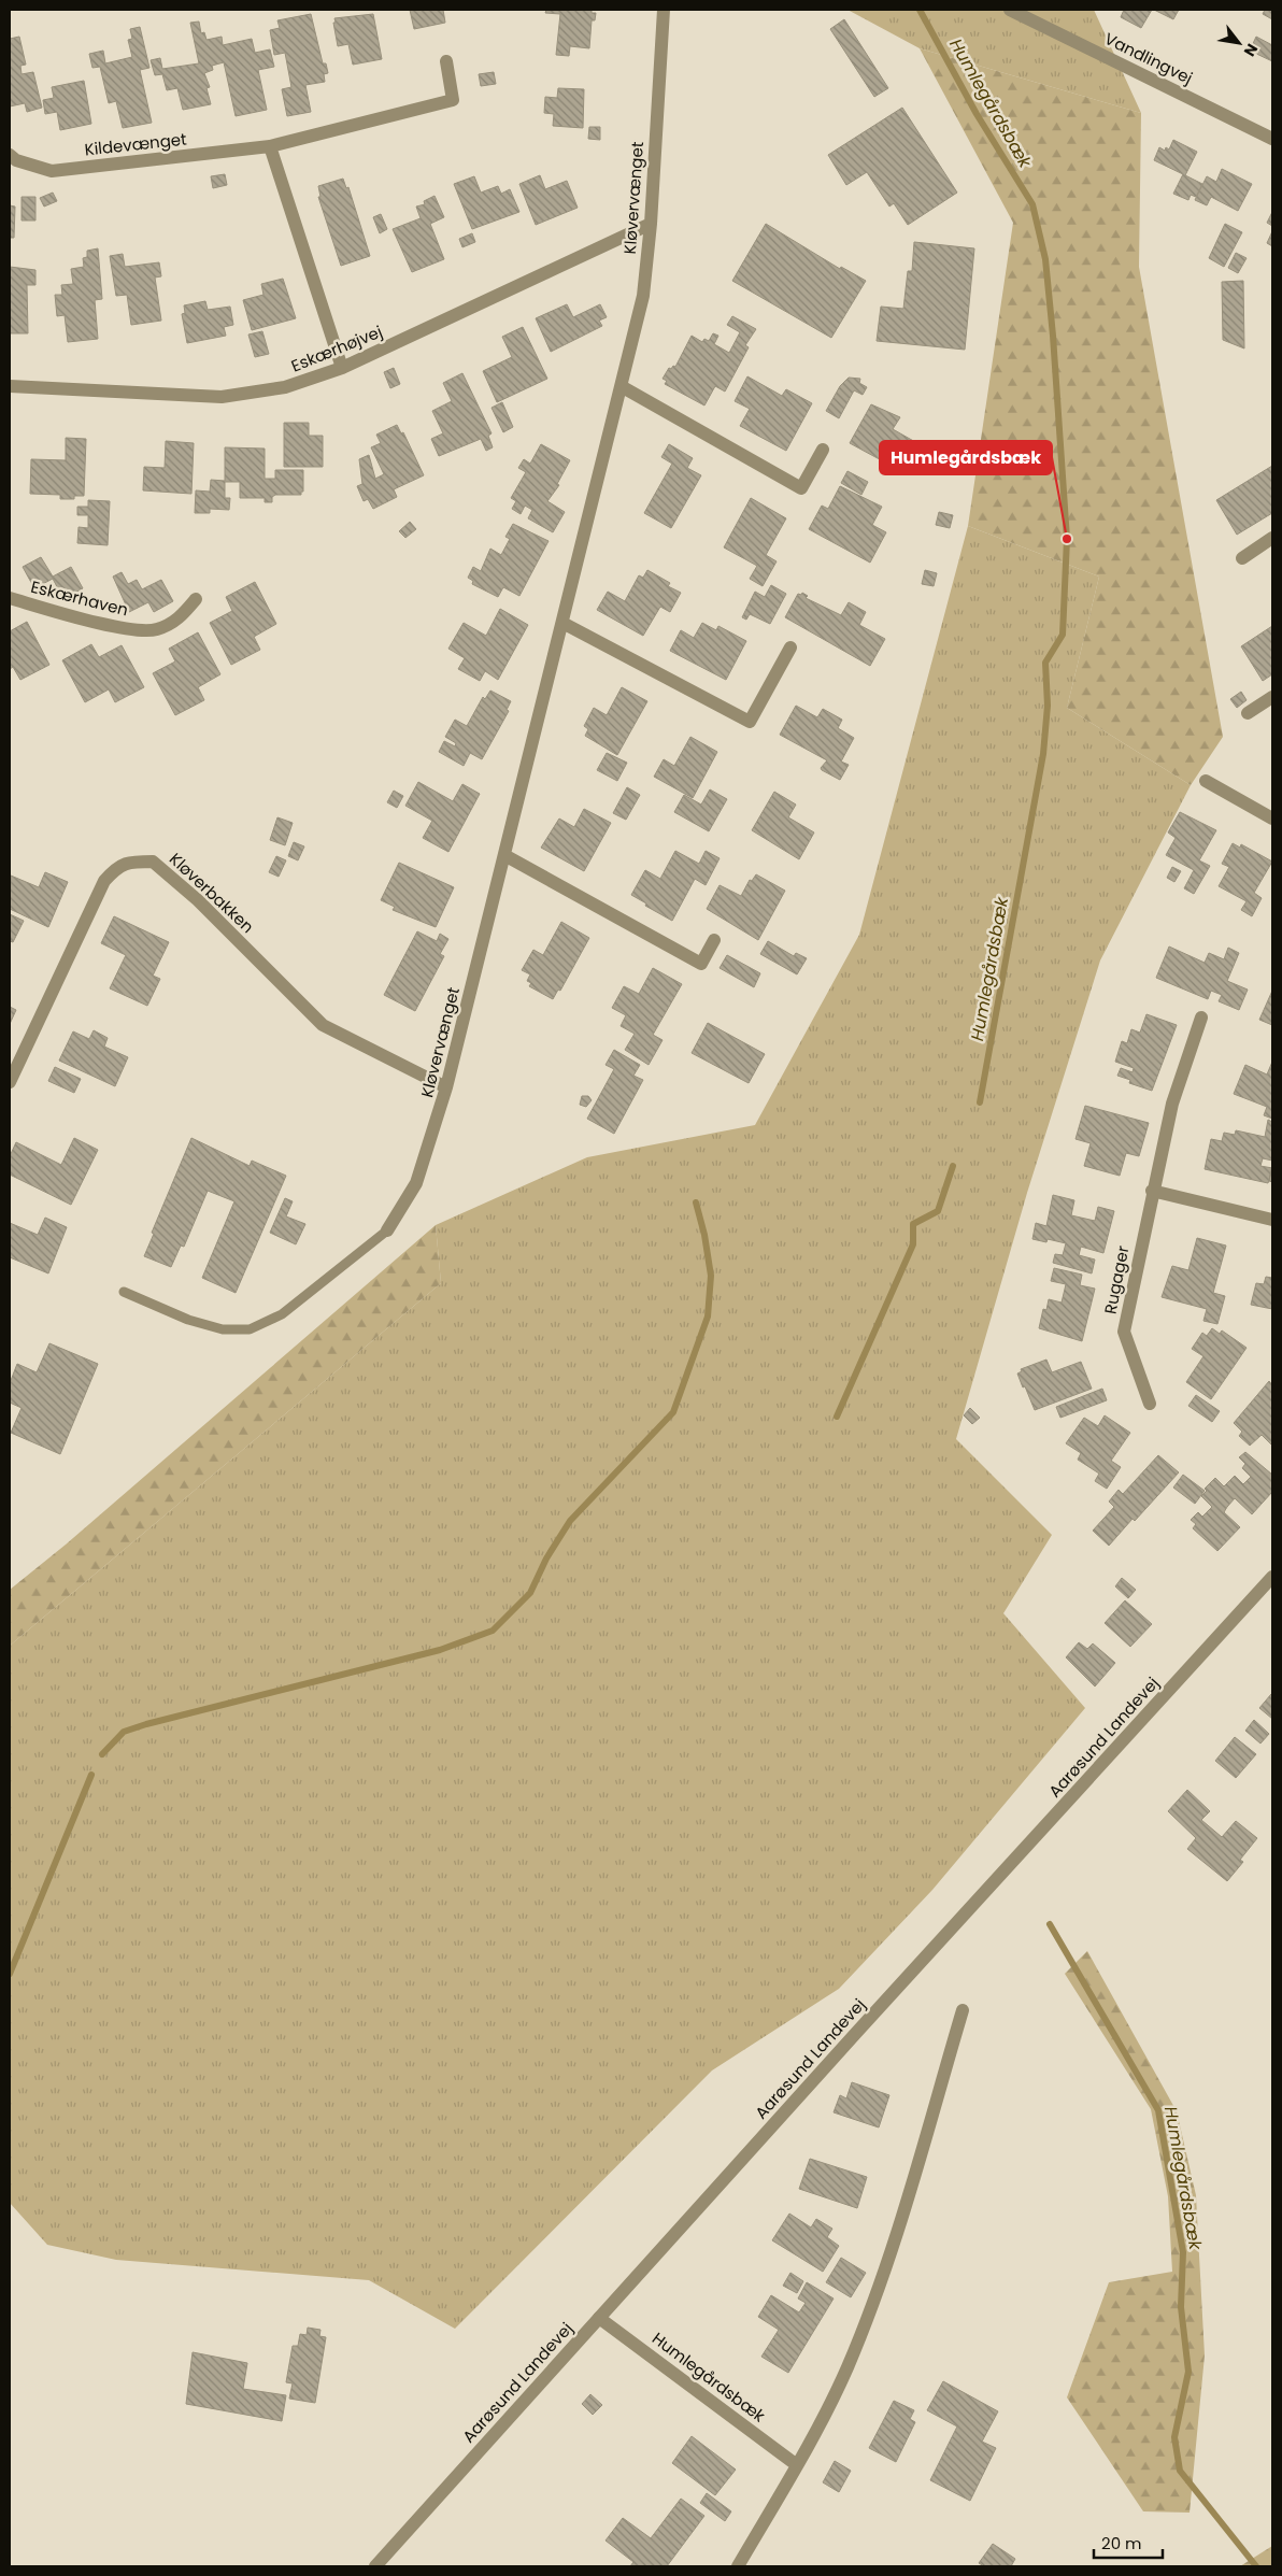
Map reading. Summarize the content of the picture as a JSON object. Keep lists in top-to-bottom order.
{
  "streets": {
    "street": [
      "Vandlingvej",
      "Kildevænget",
      "Kløvervænget",
      "Eskærhøjvej",
      "Eskærhaven",
      "Kløverbakken",
      "Rugager",
      "Aarøsund Landevej",
      "Humlegårdsbæk"
    ]
  },
  "crossings": [
    ["Kløvervænget", "Eskærhøjvej"],
    ["Kløvervænget", "Kløverbakken"],
    ["Aarøsund Landevej", "Humlegårdsbæk"]
  ],
  "water": ["Humlegårdsbæk"],
  "places": ["Humlegårdsbæk"],
  "scale_bar": "20 m",
  "north": "bottom right"
}
